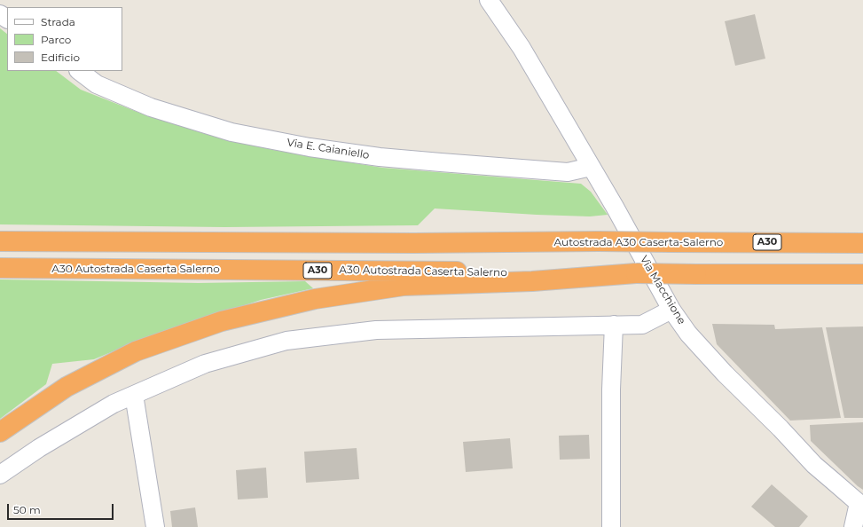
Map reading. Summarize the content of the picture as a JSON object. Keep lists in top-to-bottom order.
{
  "streets": {
    "highway": ["Autostrada A30 Caserta-Salerno", "A30", "A30 Autostrada Caserta Salerno"],
    "street": ["Via E. Caianiello", "Via Macchione"]
  },
  "crossings": [
    ["Via E. Caianiello", "Via Macchione"]
  ],
  "legend": ["Strada", "Parco", "Edificio"],
  "scale_bar": "50 m"
}
